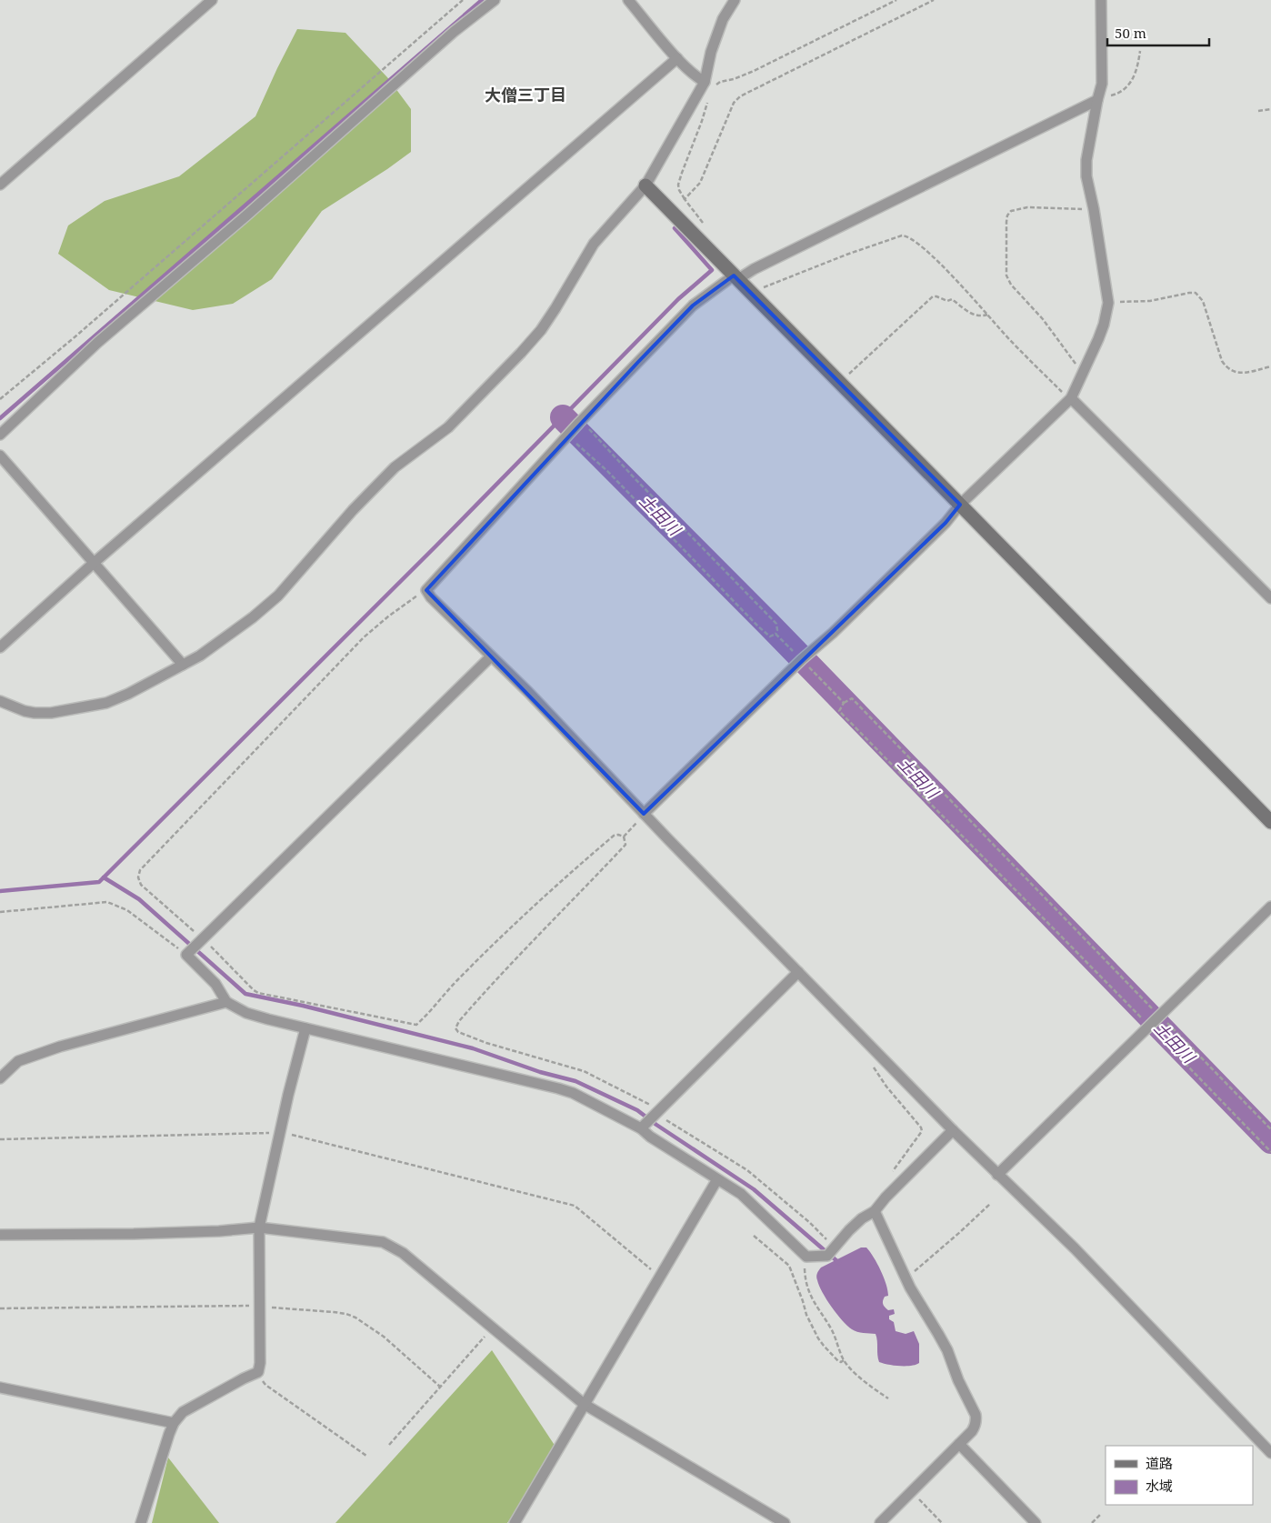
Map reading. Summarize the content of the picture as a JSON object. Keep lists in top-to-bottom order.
{
  "districts": ["大僧三丁目"],
  "water": ["土田川"],
  "legend": ["道路", "水域"],
  "scale_bar": "50 m"
}
